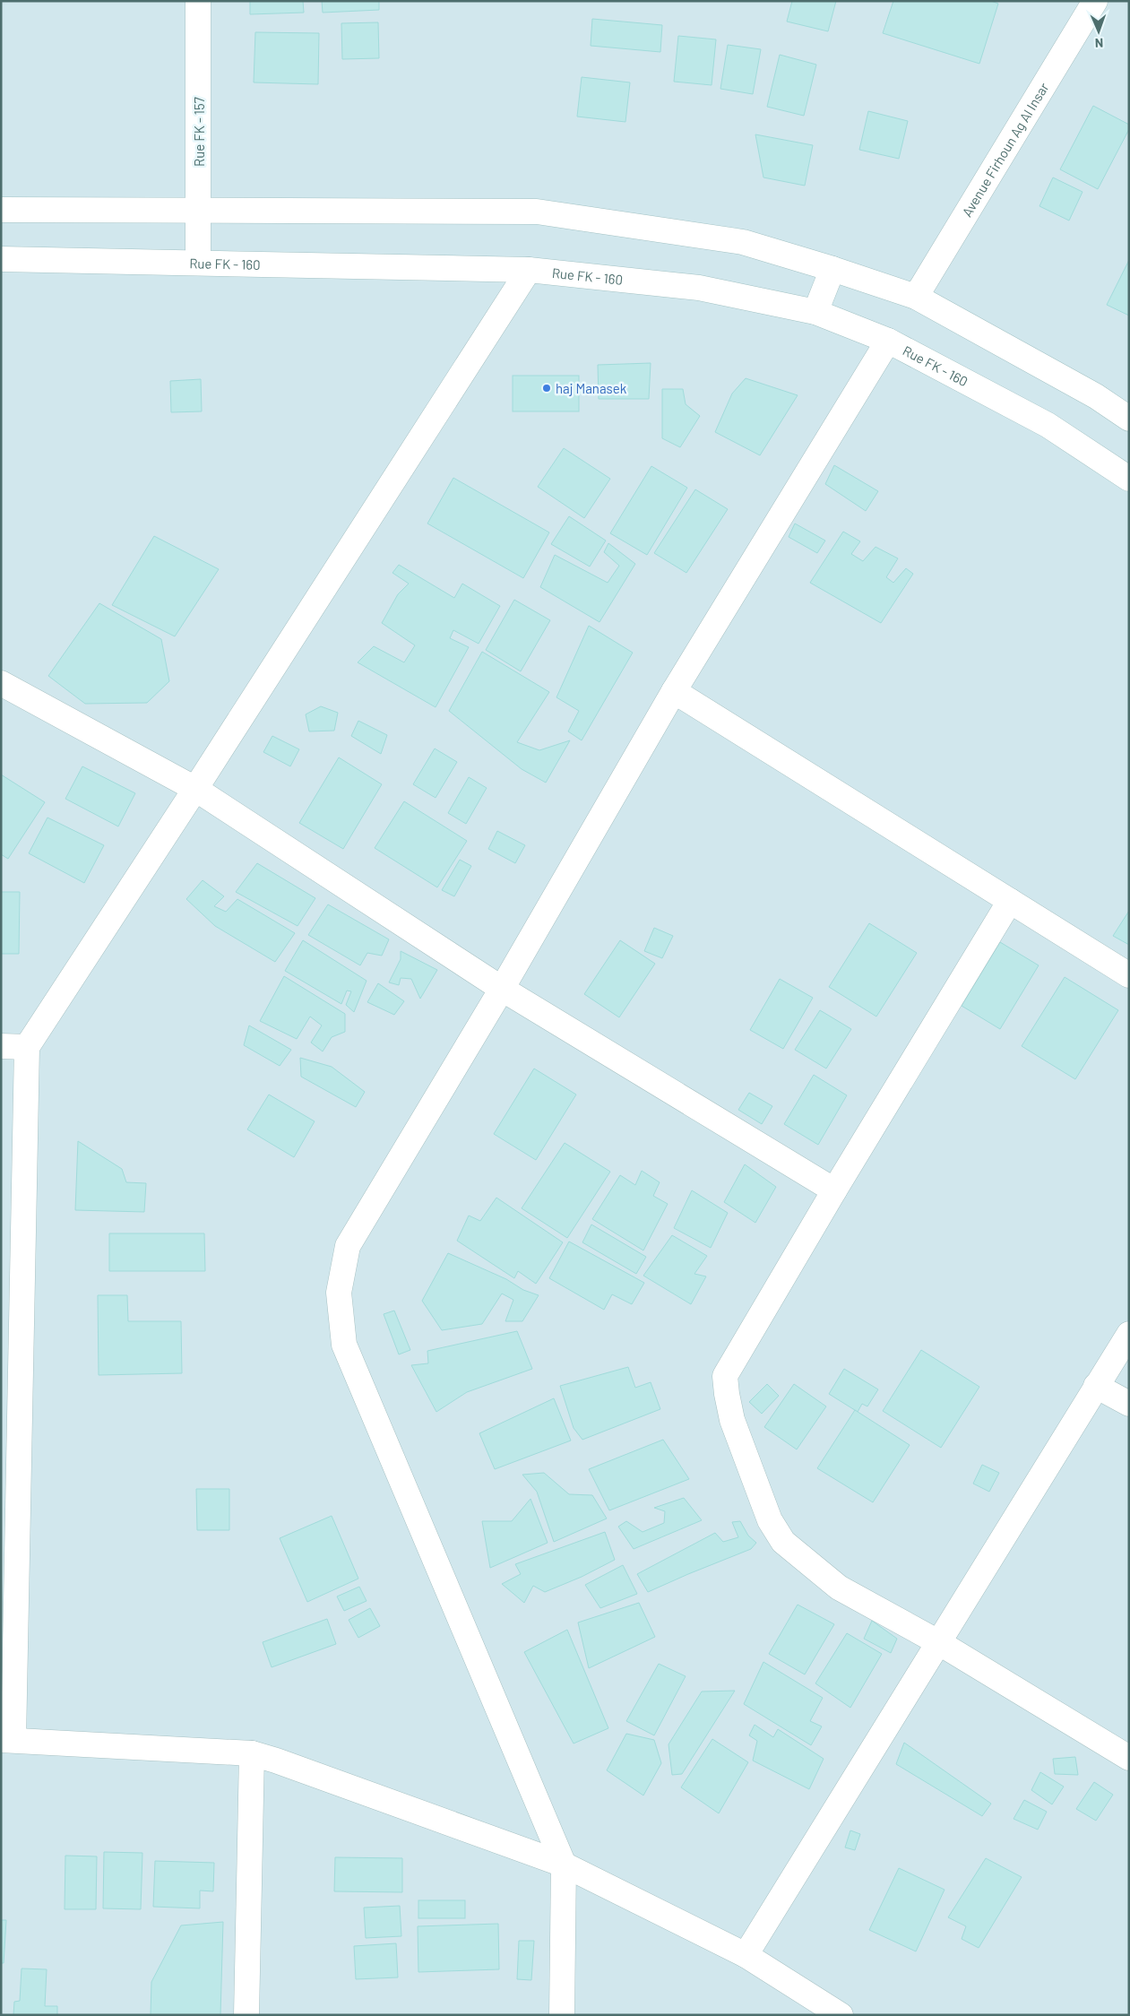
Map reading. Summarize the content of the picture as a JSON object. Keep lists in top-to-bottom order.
{
  "streets": {
    "street": ["Rue FK - 157", "Avenue Firhoun Ag Al Insar", "Rue FK - 160"]
  },
  "crossings": [
    ["Rue FK - 157", "Rue FK - 160"]
  ],
  "places": ["haj Manasek"],
  "north": "bottom"
}
